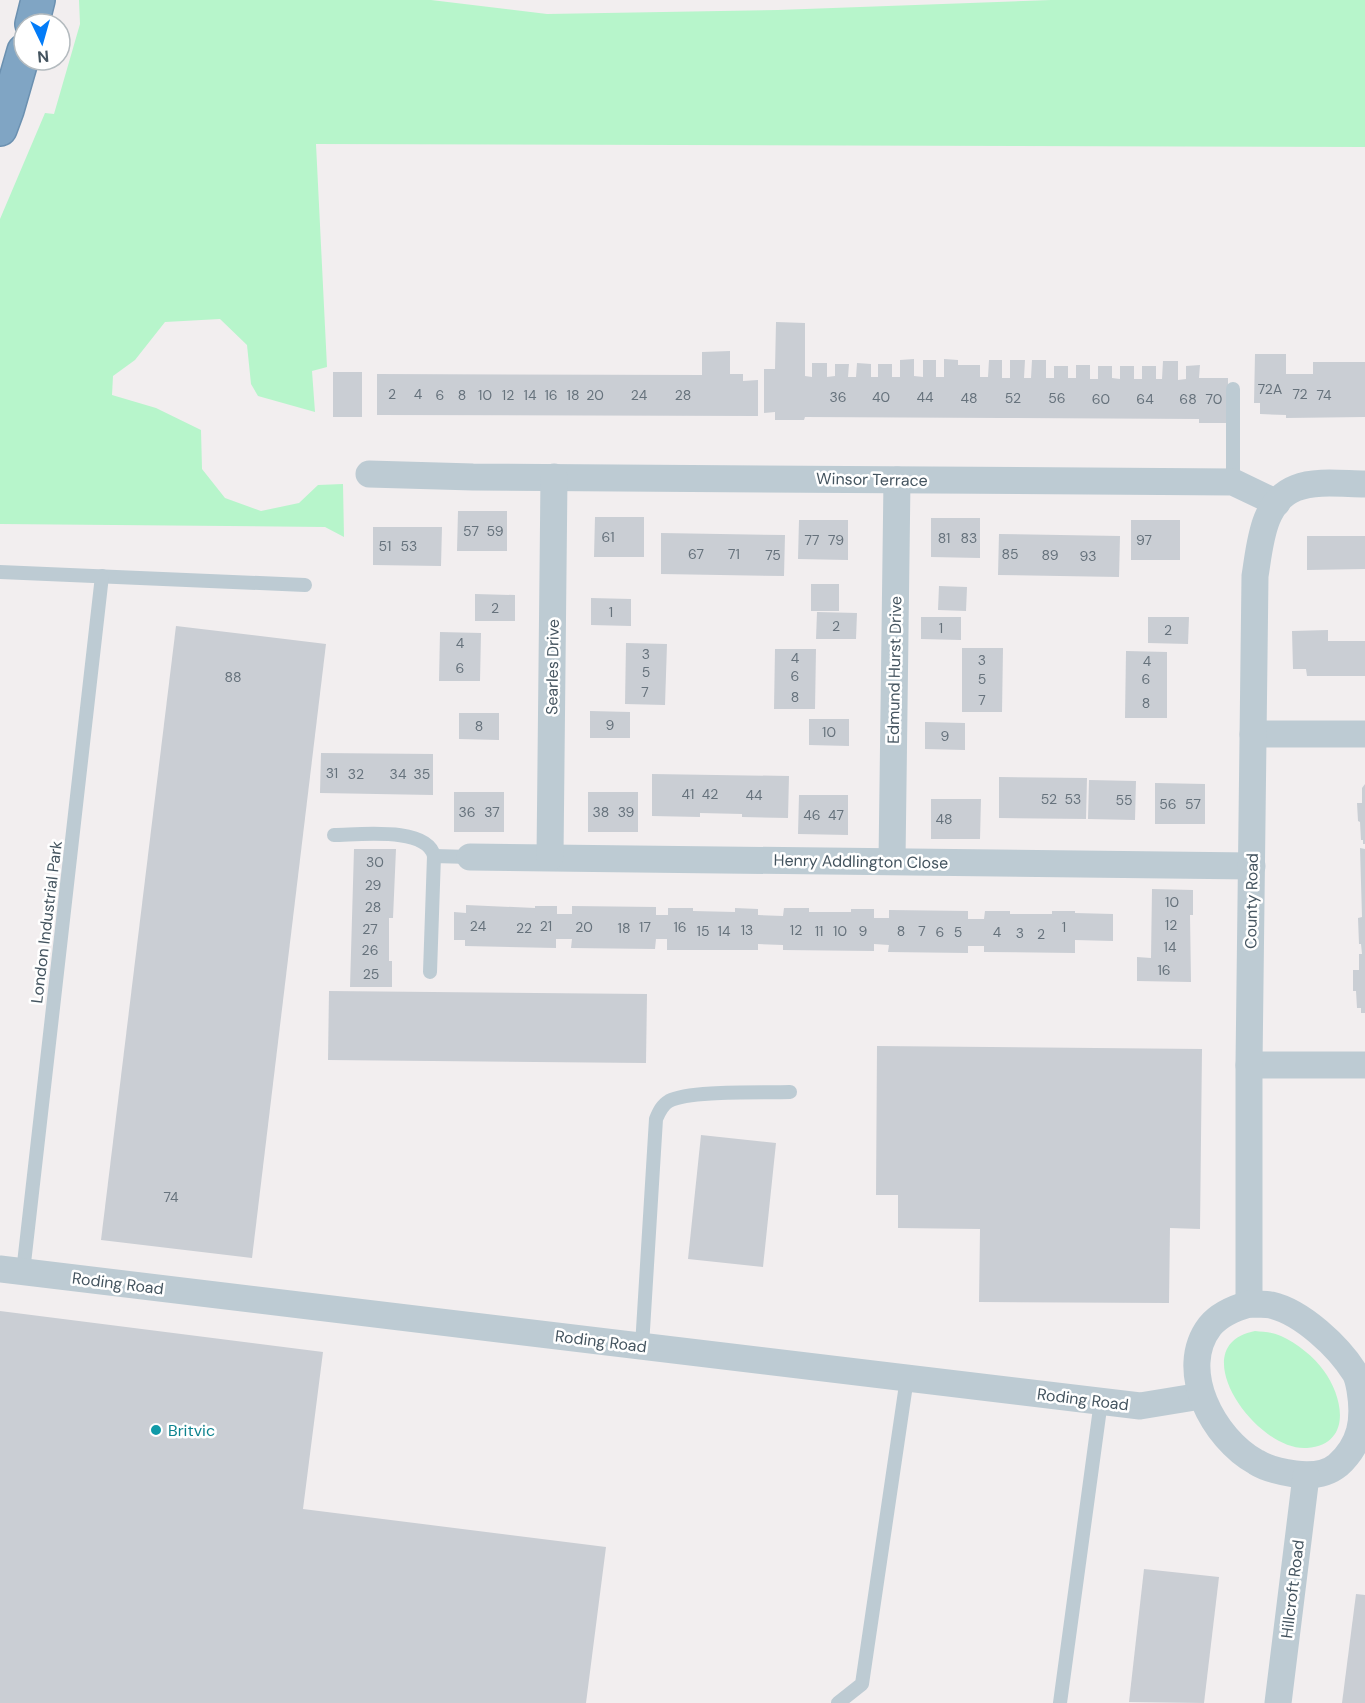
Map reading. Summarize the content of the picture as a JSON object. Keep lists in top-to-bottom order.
{
  "streets": {
    "street": [
      "Winsor Terrace",
      "Searles Drive",
      "Edmund Hurst Drive",
      "Henry Addlington Close",
      "County Road",
      "Roding Road",
      "Hillcroft Road"
    ],
    "lane": ["London Industrial Park"]
  },
  "crossings": [
    ["Winsor Terrace", "Searles Drive"],
    ["Winsor Terrace", "Edmund Hurst Drive"],
    ["Winsor Terrace", "County Road"],
    ["Searles Drive", "Henry Addlington Close"],
    ["Edmund Hurst Drive", "Henry Addlington Close"],
    ["Henry Addlington Close", "County Road"],
    ["County Road", "Roding Road"],
    ["County Road", "Hillcroft Road"],
    ["London Industrial Park", "Roding Road"],
    ["Roding Road", "Hillcroft Road"]
  ],
  "places": ["Britvic"],
  "house_numbers": [
    "72A",
    "2",
    "4",
    "72",
    "6",
    "8",
    "10",
    "12",
    "14",
    "16",
    "18",
    "20",
    "24",
    "28",
    "74",
    "36",
    "40",
    "44",
    "48",
    "52",
    "56",
    "60",
    "64",
    "68",
    "70",
    "57",
    "59",
    "61",
    "81",
    "83",
    "77",
    "79",
    "97",
    "51",
    "53",
    "67",
    "71",
    "85",
    "75",
    "89",
    "93",
    "2",
    "1",
    "2",
    "1",
    "2",
    "4",
    "3",
    "4",
    "3",
    "4",
    "6",
    "5",
    "6",
    "88",
    "5",
    "6",
    "7",
    "8",
    "7",
    "8",
    "9",
    "8",
    "10",
    "9",
    "31",
    "32",
    "34",
    "35",
    "41",
    "42",
    "44",
    "52",
    "53",
    "55",
    "56",
    "57",
    "36",
    "37",
    "38",
    "39",
    "46",
    "47",
    "48",
    "30",
    "29",
    "10",
    "28",
    "12",
    "24",
    "21",
    "20",
    "17",
    "16",
    "1",
    "22",
    "18",
    "27",
    "13",
    "12",
    "15",
    "14",
    "11",
    "10",
    "9",
    "8",
    "7",
    "6",
    "5",
    "4",
    "3",
    "2",
    "14",
    "26",
    "16",
    "25",
    "74"
  ],
  "north": "bottom"
}
